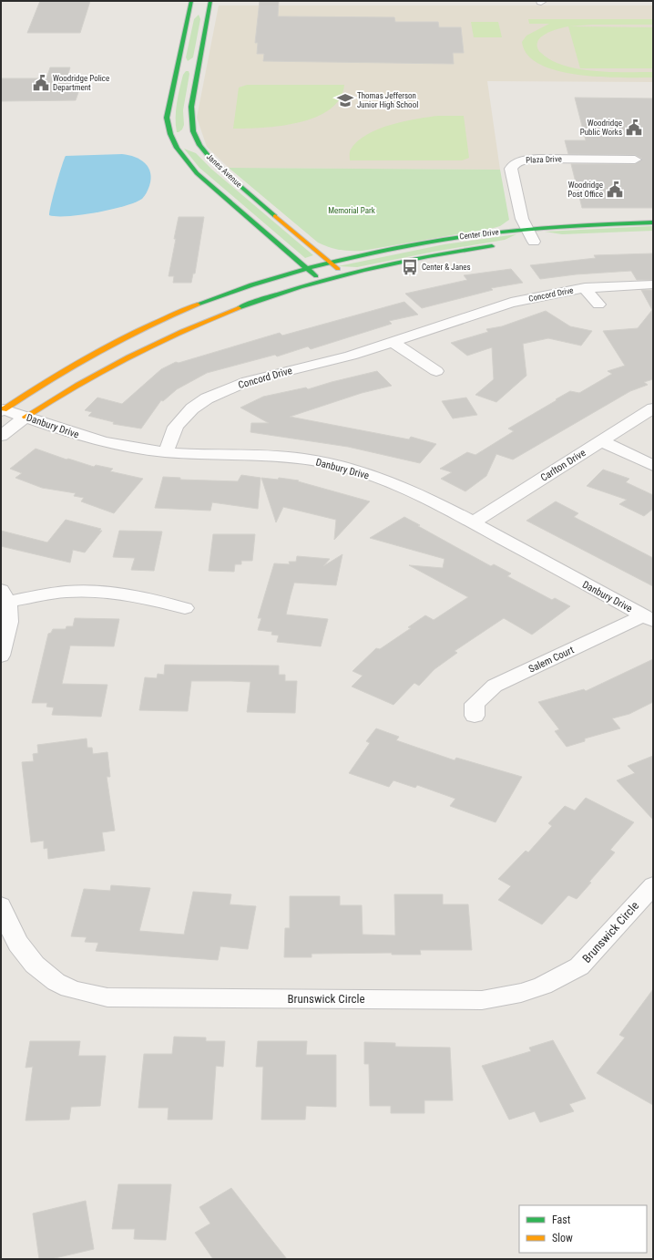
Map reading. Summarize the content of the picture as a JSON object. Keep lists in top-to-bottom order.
{
  "streets": {
    "street": [
      "Plaza Drive",
      "Janes Avenue",
      "Center Drive",
      "Concord Drive",
      "Danbury Drive",
      "Carlton Drive",
      "Salem Court",
      "Brunswick Circle"
    ]
  },
  "crossings": [
    ["Plaza Drive", "Center Drive"],
    ["Janes Avenue", "Center Drive"],
    ["Concord Drive", "Danbury Drive"],
    ["Danbury Drive", "Carlton Drive"],
    ["Danbury Drive", "Salem Court"]
  ],
  "parks": ["Memorial Park"],
  "places": {
    "public building": ["Woodridge Police Department", "Woodridge Public Works", "Woodridge Post Office"],
    "school or university": ["Thomas Jefferson Junior High School"],
    "bus stop": ["Center & Janes"]
  },
  "legend": ["Fast", "Slow"]
}
